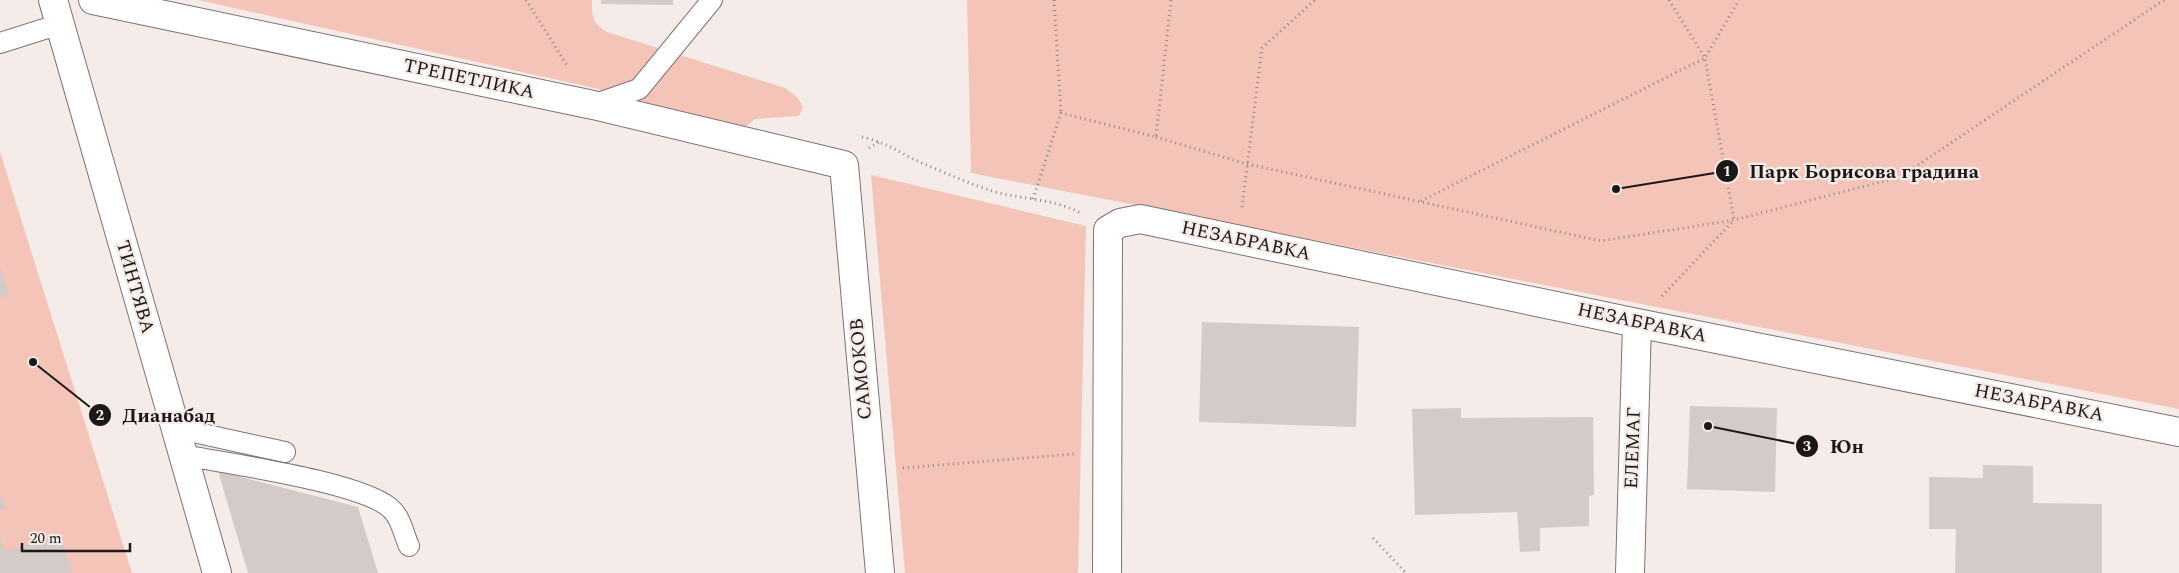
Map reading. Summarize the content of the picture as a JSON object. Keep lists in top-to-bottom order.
{
  "streets": {
    "street": [
      "ТРЕПЕТЛИКА",
      "НЕЗАБРАВКА",
      "ТИНТЯВА",
      "САМОКОВ",
      "ЕЛЕМАГ"
    ]
  },
  "crossings": [
    ["ТРЕПЕТЛИКА", "САМОКОВ"],
    ["НЕЗАБРАВКА", "ЕЛЕМАГ"]
  ],
  "places": ["Парк Борисова градина", "Дианабад", "Юн"],
  "scale_bar": "20 m"
}
